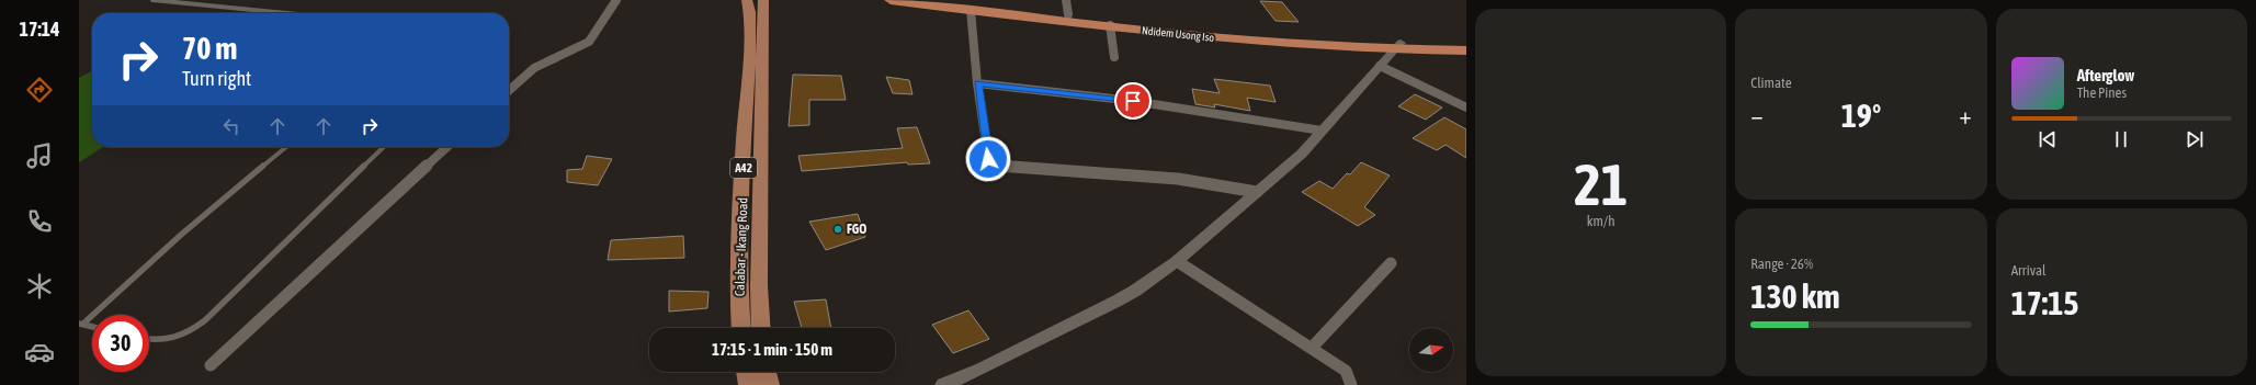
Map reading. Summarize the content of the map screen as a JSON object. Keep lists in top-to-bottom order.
{
  "streets": {
    "highway": ["Ndidem Usong Iso"],
    "main road": ["A42", "Calabar - Ikang Road"]
  },
  "places": ["FGO"],
  "north": "right",
  "page": {
    "tabs": "17:14",
    "tile": [
      ["21", "km/h"],
      "Climate",
      ["Range · 26%", "130 km"],
      ["Arrival", "17:15"]
    ],
    "turn": ["70 m", "Turn right"],
    "song": ["Afterglow", "The Pines"],
    "heat": ["−", "19°", "+"],
    "limit": "30",
    "trip": "17:15 · 1 min · 150 m"
  }
}
